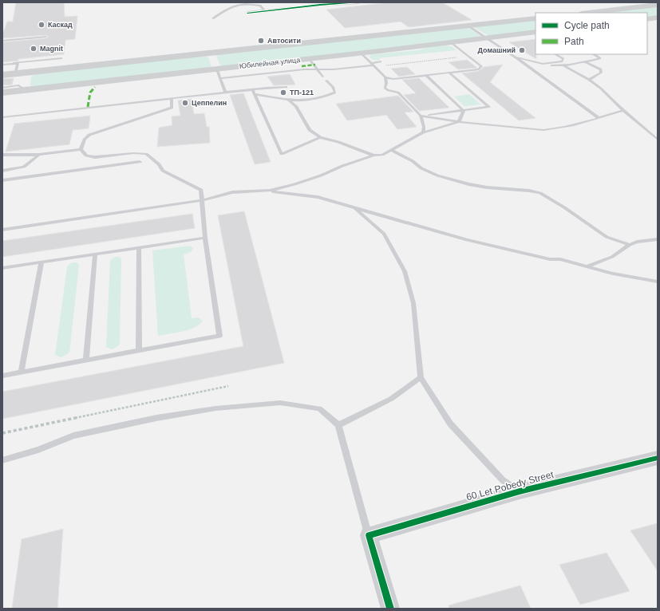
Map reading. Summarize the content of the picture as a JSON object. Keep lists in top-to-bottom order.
{
  "streets": {
    "main road": ["Юбилейная улица"],
    "street": ["60 Let Pobedy Street"]
  },
  "places": [
    "Каскад",
    "Автосити",
    "Magnit",
    "Домашний",
    "ТП-121",
    "Цеппелин"
  ],
  "legend": ["Cycle path", "Path"]
}
